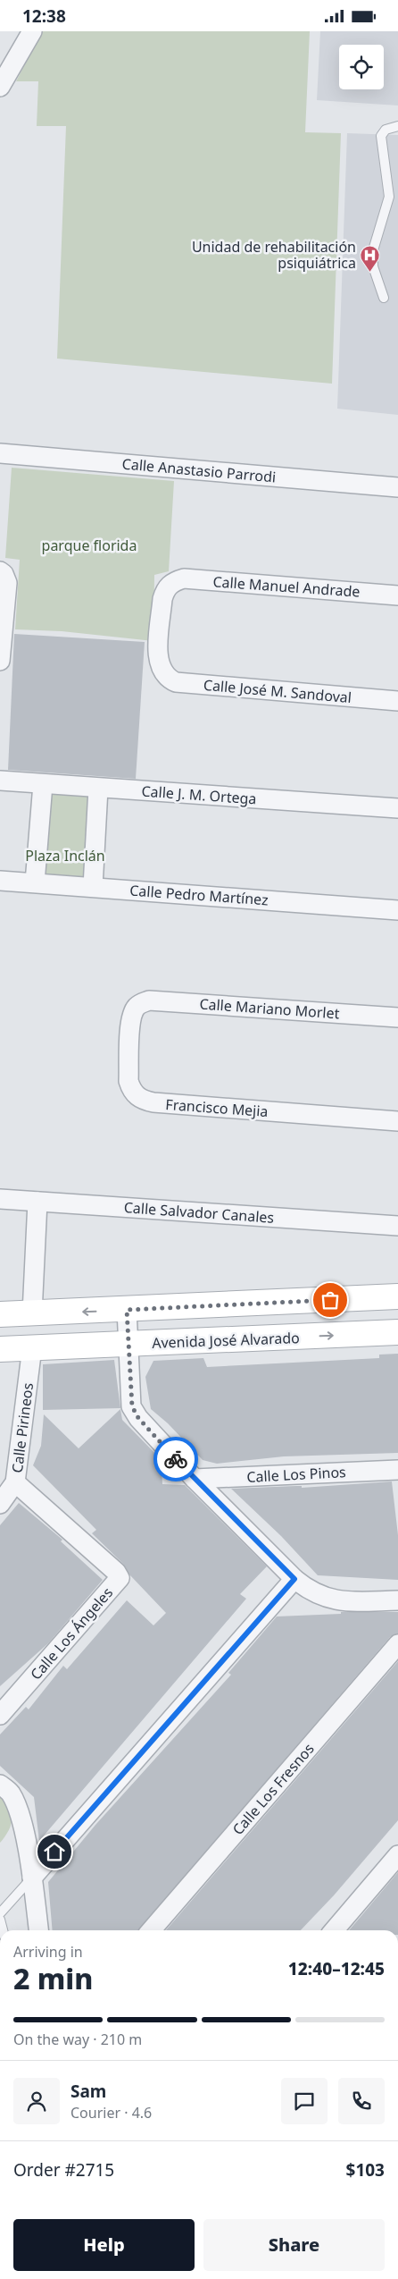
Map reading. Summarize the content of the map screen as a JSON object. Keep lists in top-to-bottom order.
{
  "streets": {
    "street": [
      "Calle Anastasio Parrodi",
      "Calle Manuel Andrade",
      "Calle José M. Sandoval",
      "Calle J. M. Ortega",
      "Calle Pedro Martínez",
      "Calle Mariano Morlet",
      "Francisco Mejia",
      "Calle Salvador Canales",
      "Avenida José Alvarado",
      "Calle Pirineos",
      "Calle Los Pinos",
      "Calle Los Ángeles",
      "Calle Los Fresnos"
    ]
  },
  "crossings": [
    ["Calle Manuel Andrade", "Calle José M. Sandoval"],
    ["Calle Mariano Morlet", "Francisco Mejia"],
    ["Avenida José Alvarado", "Calle Pirineos"],
    ["Calle Pirineos", "Calle Los Ángeles"]
  ],
  "parks": ["parque florida", "Plaza Inclán"],
  "places": {
    "hospital": ["Unidad de rehabilitación psiquiátrica"]
  },
  "page": {
    "status": "12:38",
    "heading": ["2 min", "Arriving in", "12:40–12:45"],
    "panel": [
      "Sam",
      "Courier · 4.6",
      "Order #2715",
      "$103"
    ],
    "bar": "On the way · 210 m",
    "buttons": ["Help", "Share"]
  }
}
